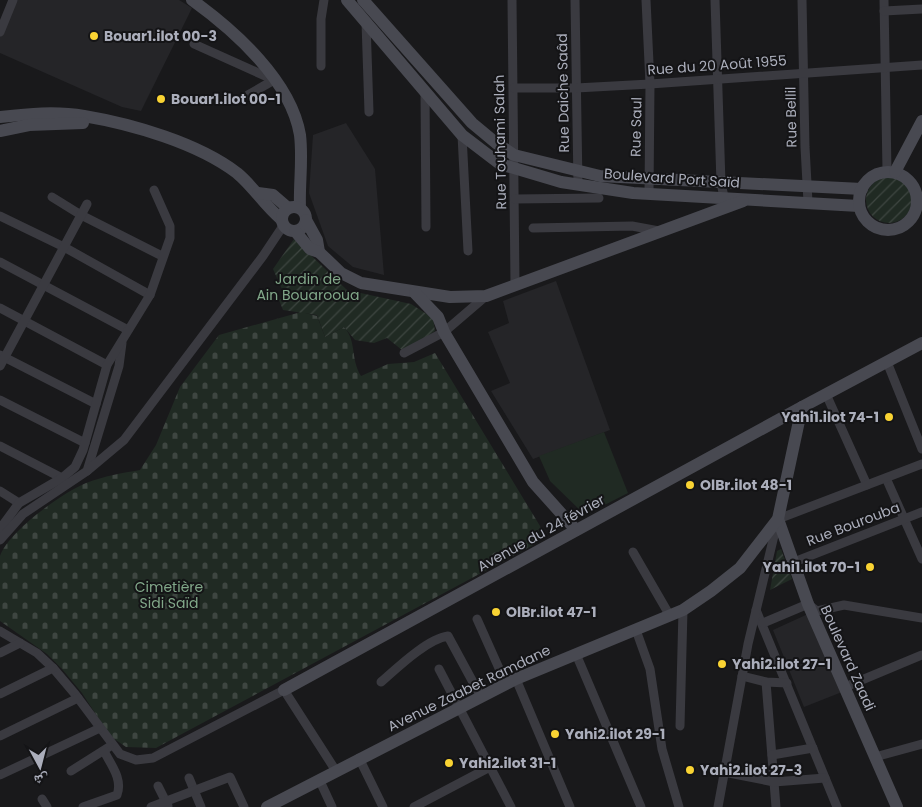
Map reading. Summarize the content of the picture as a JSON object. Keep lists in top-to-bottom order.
{
  "streets": {
    "main road": [
      "Boulevard Port Saïd",
      "Avenue du 24 février",
      "Boulevard Zaadi",
      "Avenue Zaabet Ramdane"
    ],
    "street": [
      "Rue du 20 Août 1955",
      "Rue Daiche Saâd",
      "Rue Bellil",
      "Rue Saul",
      "Rue Touhami Salah",
      "Rue Bourouba"
    ]
  },
  "crossings": [
    ["Rue du 20 Août 1955", "Rue Daiche Saâd"],
    ["Rue du 20 Août 1955", "Rue Bellil"],
    ["Rue du 20 Août 1955", "Rue Saul"],
    ["Rue du 20 Août 1955", "Rue Touhami Salah"],
    ["Rue Daiche Saâd", "Boulevard Port Saïd"],
    ["Rue Bellil", "Boulevard Port Saïd"],
    ["Rue Saul", "Boulevard Port Saïd"],
    ["Rue Touhami Salah", "Boulevard Port Saïd"],
    ["Rue Bourouba", "Boulevard Zaadi"],
    ["Avenue du 24 février", "Avenue Zaabet Ramdane"],
    ["Boulevard Zaadi", "Avenue Zaabet Ramdane"]
  ],
  "parks": ["Jardin de Ain Bouarooua", "Cimetière Sidi Saïd"],
  "places": [
    "Bouar1.ilot 00-3",
    "Bouar1.ilot 00-1",
    "Yahi1.ilot 74-1",
    "OlBr.ilot 48-1",
    "Yahi1.ilot 70-1",
    "OlBr.ilot 47-1",
    "Yahi2.ilot 27-1",
    "Yahi2.ilot 29-1",
    "Yahi2.ilot 31-1",
    "Yahi2.ilot 27-3"
  ],
  "north": "bottom"
}
